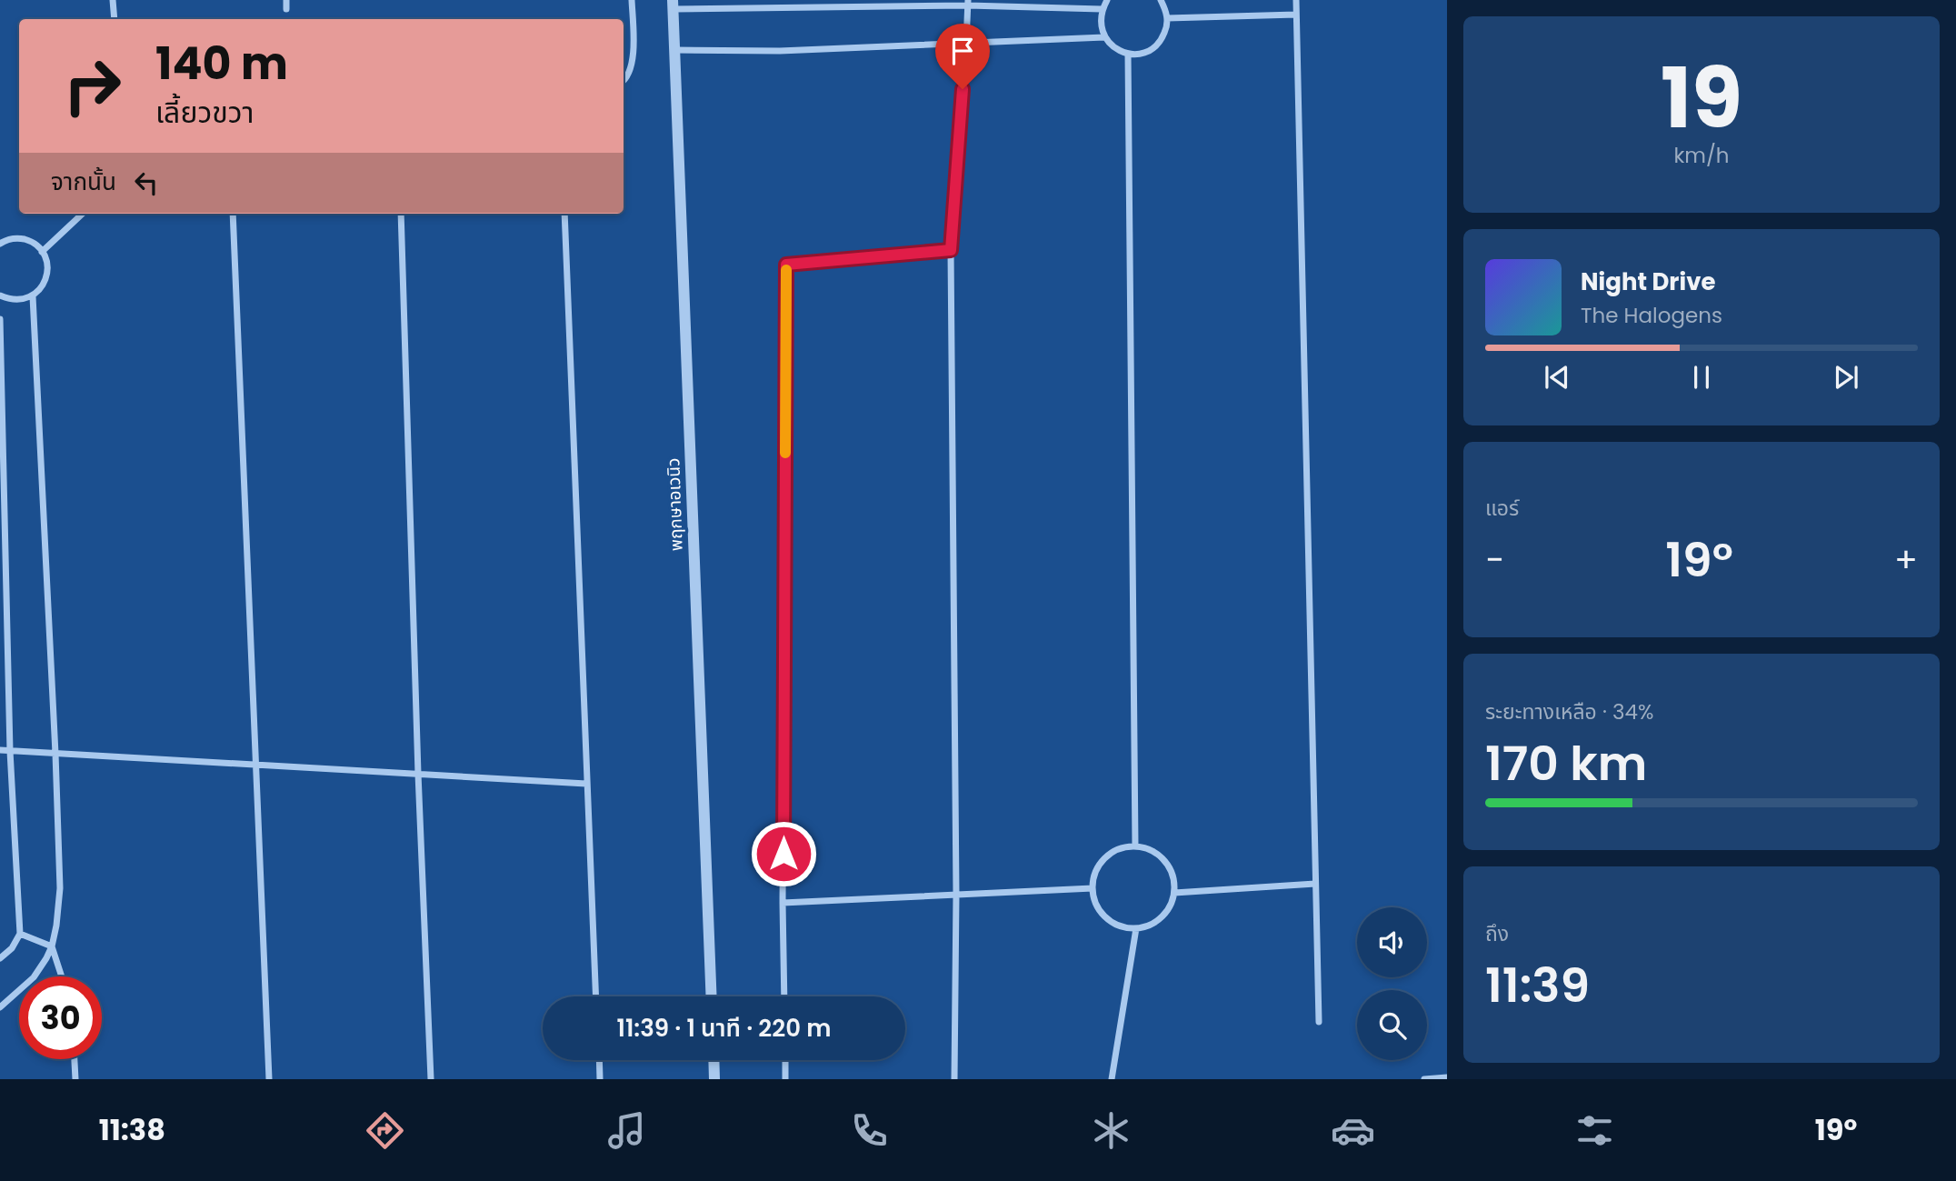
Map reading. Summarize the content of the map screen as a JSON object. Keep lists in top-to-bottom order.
{
  "streets": {
    "street": ["พฤกษาอเวนิว"]
  },
  "page": {
    "tile": [
      ["19", "km/h"],
      "แอร์",
      ["ระยะทางเหลือ · 34%", "170 km"],
      ["ถึง", "11:39"]
    ],
    "turn": ["140 m", "เลี้ยวขวา"],
    "then": "จากนั้น",
    "song": ["Night Drive", "The Halogens"],
    "heat": ["−", "19°", "+"],
    "limit": "30",
    "trip": "11:39 · 1 นาที · 220 m",
    "tabs": ["11:38", "19°"]
  }
}
